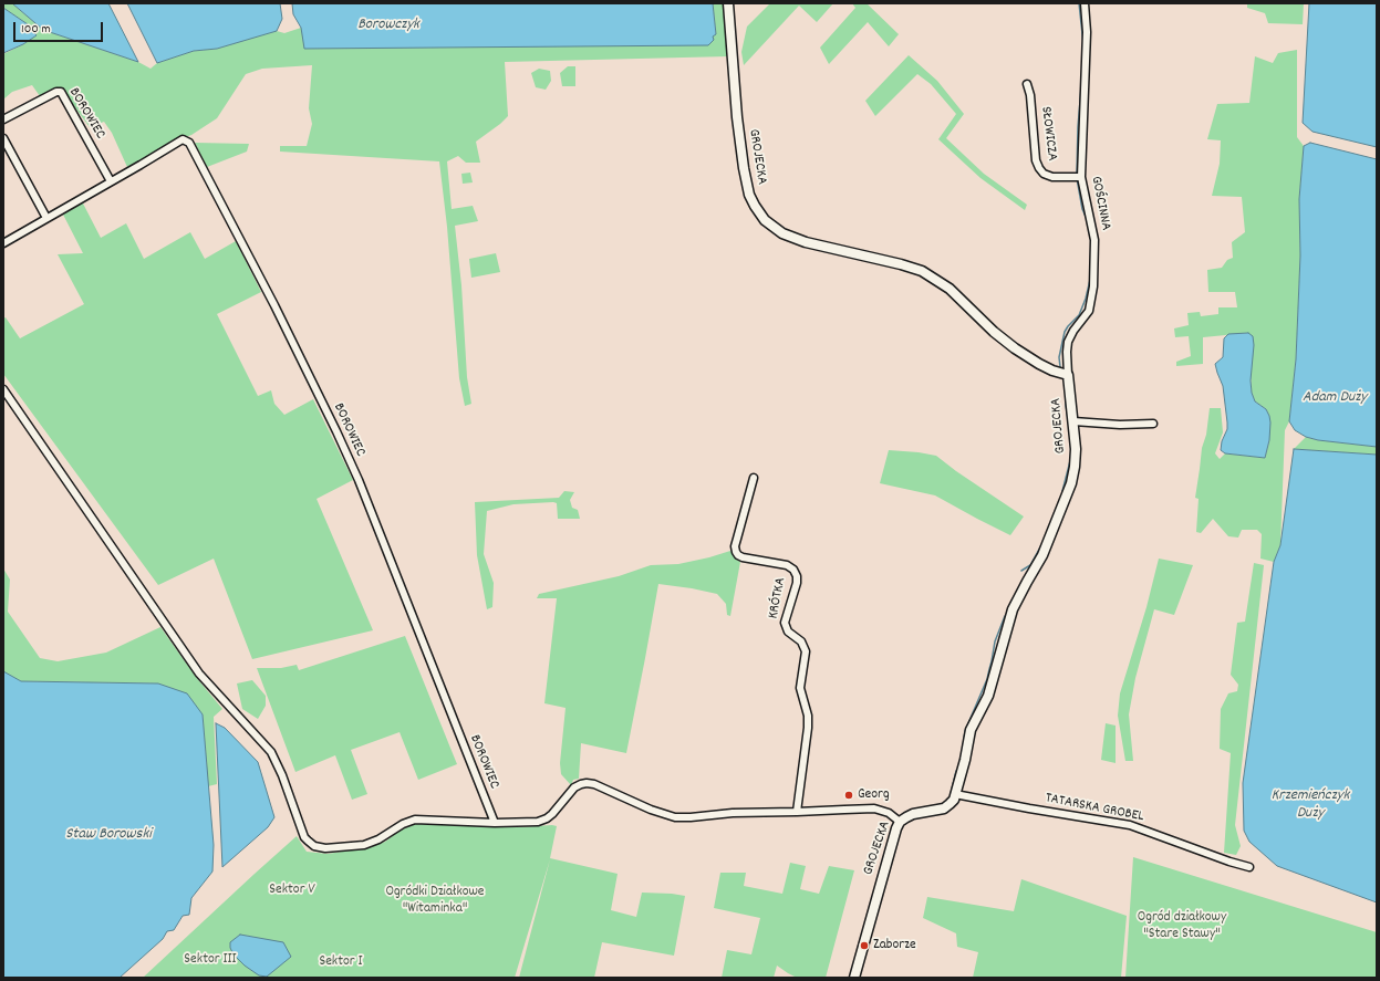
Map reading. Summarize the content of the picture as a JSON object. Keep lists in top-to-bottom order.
{
  "streets": {
    "street": [
      "BOROWIEC",
      "SŁOWICZA",
      "GROJECKA",
      "GOŚCINNA",
      "KRÓTKA",
      "TATARSKA GROBEL"
    ]
  },
  "crossings": [
    ["SŁOWICZA", "GOŚCINNA"],
    ["GROJECKA", "GOŚCINNA"],
    ["GROJECKA", "TATARSKA GROBEL"]
  ],
  "water": [
    "Borowczyk",
    "Adam Duży",
    "Krzemieńczyk Duży",
    "Staw Borowski"
  ],
  "parks": [
    "Sektor V",
    "Ogródki Działkowe \"Witaminka\"",
    "Ogród działkowy \"Stare Stawy\"",
    "Sektor III",
    "Sektor I"
  ],
  "places": ["Georg", "Zaborze"],
  "scale_bar": "100 m"
}
